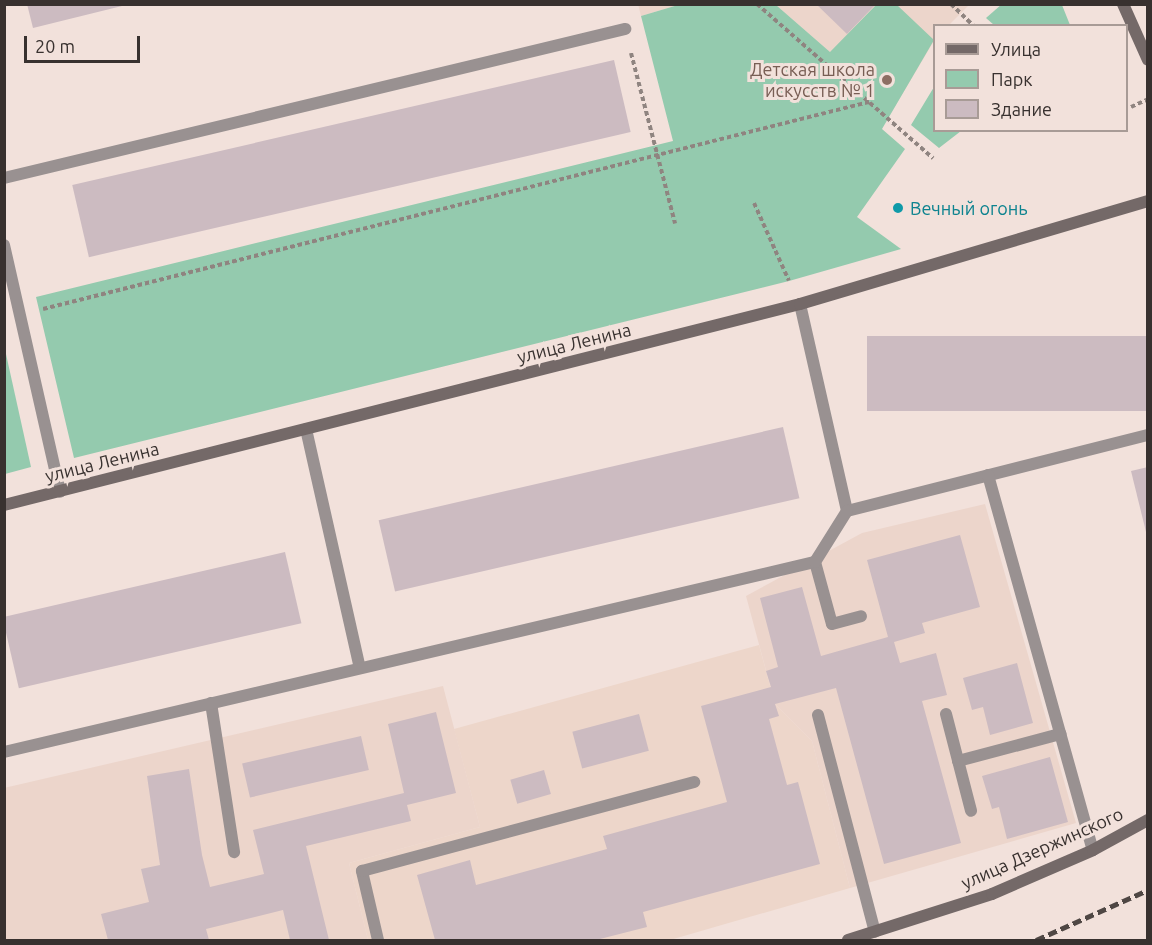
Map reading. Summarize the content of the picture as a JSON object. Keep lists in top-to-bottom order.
{
  "streets": {
    "street": ["улица Ленина", "улица Дзержинского"]
  },
  "places": ["Детская школа искусств № 1", "Вечный огонь"],
  "legend": ["Улица", "Парк", "Здание"],
  "scale_bar": "20 m"
}
